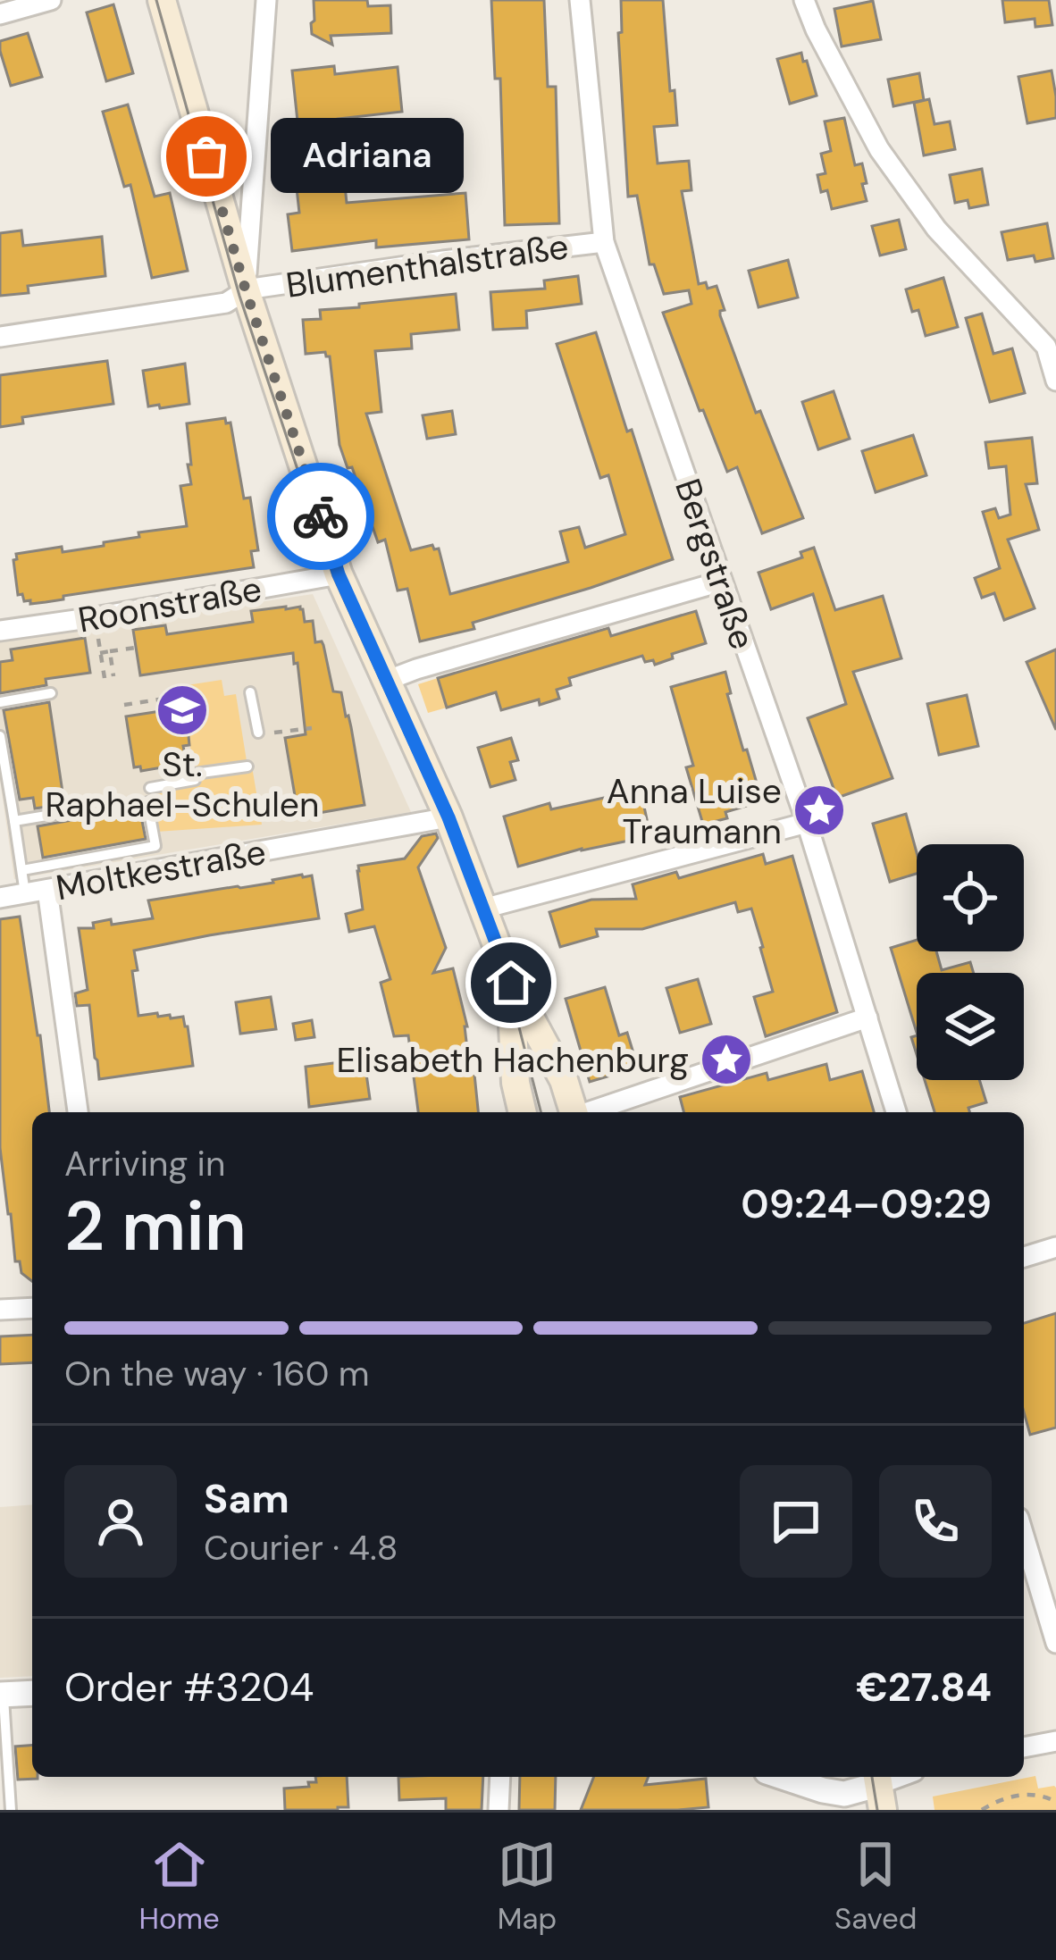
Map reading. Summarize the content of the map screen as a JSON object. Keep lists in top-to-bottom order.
{
  "streets": {
    "street": [
      "Blumenthalstraße",
      "Bergstraße",
      "Roonstraße",
      "Moltkestraße"
    ]
  },
  "crossings": [
    ["Blumenthalstraße", "Bergstraße"]
  ],
  "places": {
    "other": ["Adriana"],
    "school or university": ["St. Raphael-Schulen"],
    "place": ["Anna Luise Traumann", "Elisabeth Hachenburg"]
  },
  "page": {
    "bubble": "Adriana",
    "heading": ["2 min", "Arriving in", "09:24–09:29"],
    "panel": [
      "Sam",
      "Courier · 4.8",
      "Order #3204",
      "€27.84"
    ],
    "bar": "On the way · 160 m",
    "tabs": ["Home", "Map", "Saved"]
  }
}
